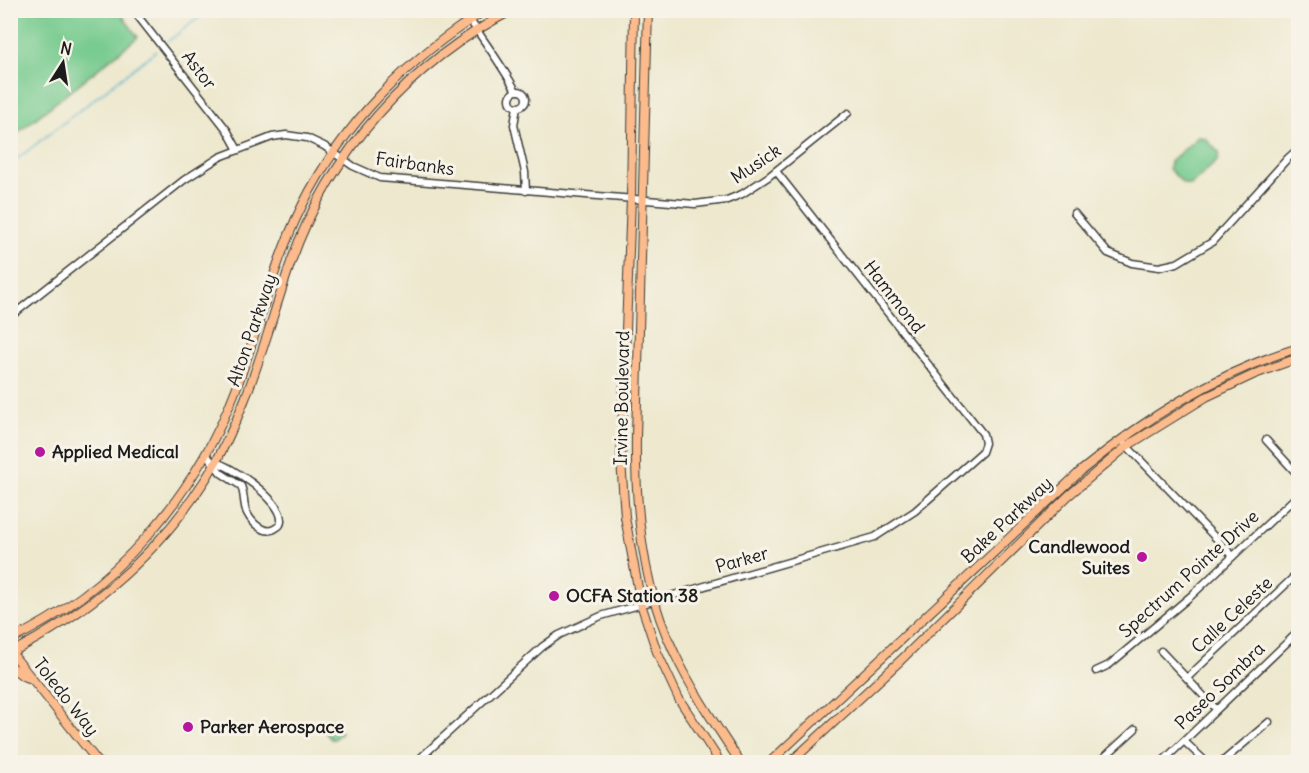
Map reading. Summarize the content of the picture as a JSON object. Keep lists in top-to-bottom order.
{
  "streets": {
    "main road": [
      "Alton Parkway",
      "Irvine Boulevard",
      "Bake Parkway",
      "Toledo Way"
    ],
    "street": [
      "Astor",
      "Fairbanks",
      "Musick",
      "Hammond",
      "Parker",
      "Spectrum Pointe Drive",
      "Calle Celeste",
      "Paseo Sombra"
    ]
  },
  "crossings": [
    ["Astor", "Fairbanks"],
    ["Fairbanks", "Musick"],
    ["Fairbanks", "Alton Parkway"],
    ["Fairbanks", "Irvine Boulevard"],
    ["Musick", "Hammond"],
    ["Musick", "Irvine Boulevard"],
    ["Hammond", "Parker"],
    ["Alton Parkway", "Toledo Way"],
    ["Irvine Boulevard", "Parker"]
  ],
  "places": [
    "Applied Medical",
    "Candlewood Suites",
    "OCFA Station 38",
    "Parker Aerospace"
  ],
  "north": "top"
}
